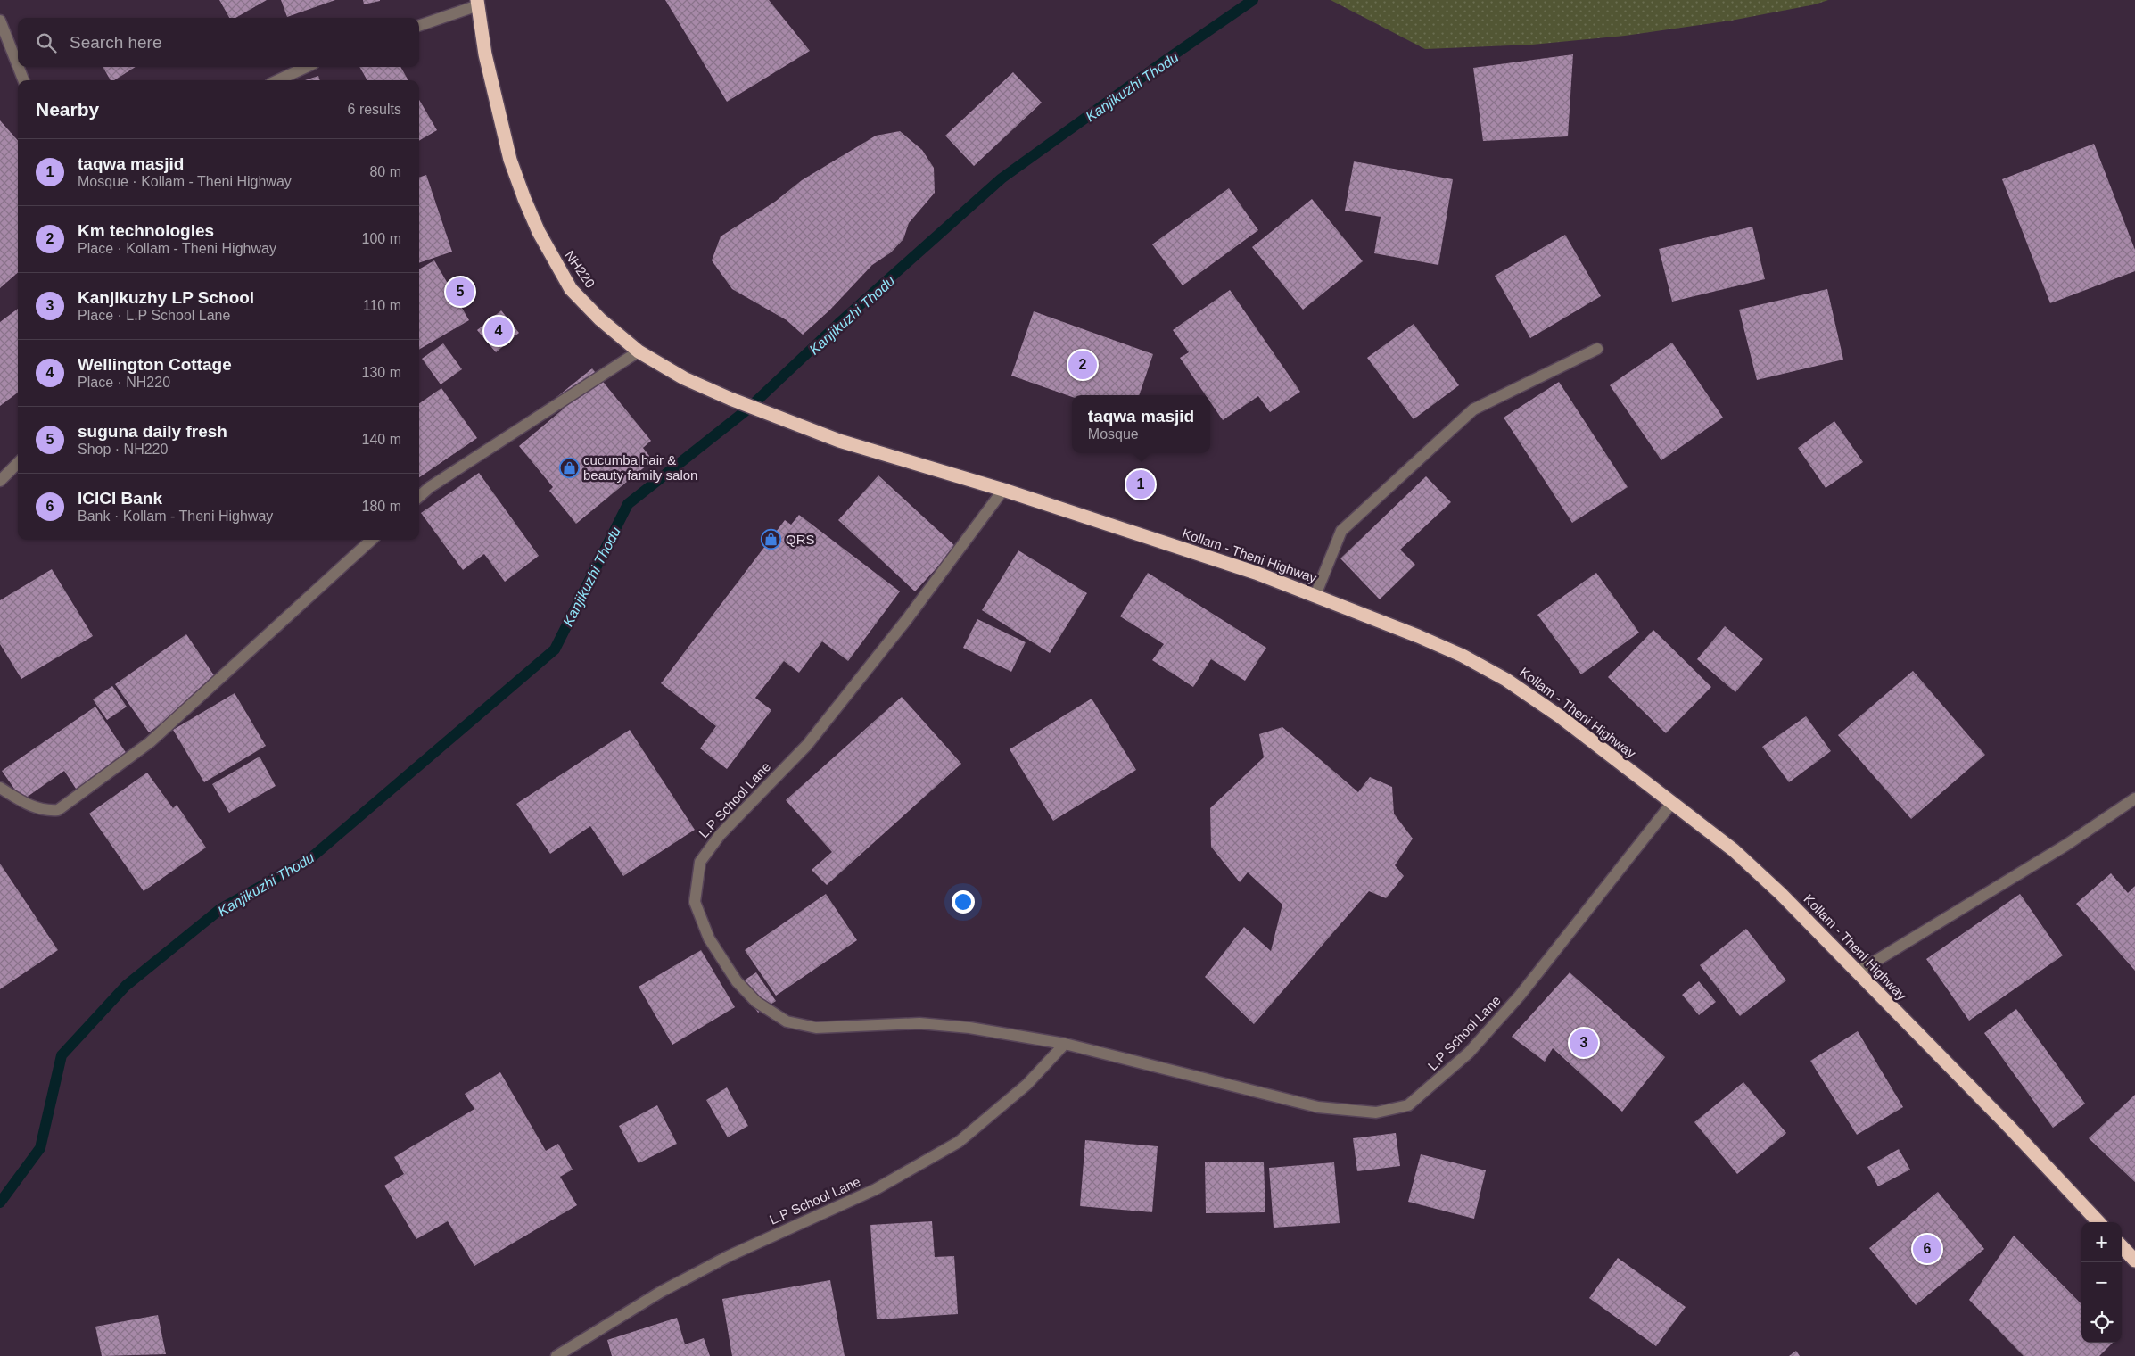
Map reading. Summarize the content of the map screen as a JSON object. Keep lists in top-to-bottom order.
{
  "streets": {
    "highway": ["NH220", "Kollam - Theni Highway"],
    "street": ["L.P School Lane"]
  },
  "crossings": [
    ["NH220", "Kollam - Theni Highway"],
    ["Kollam - Theni Highway", "L.P School Lane"]
  ],
  "water": ["Kanjikuzhi Thodu"],
  "places": {
    "shop": ["cucumba hair & beauty family salon", "QRS"]
  },
  "page": {
    "search": "Search here",
    "heading": ["Nearby", "6 results"],
    "list": [
      {
        "mark": "1",
        "name": "taqwa masjid",
        "note": "Mosque · Kollam - Theni Highway",
        "value": "80 m"
      },
      {
        "mark": "2",
        "name": "Km technologies",
        "note": "Place · Kollam - Theni Highway",
        "value": "100 m"
      },
      {
        "mark": "3",
        "name": "Kanjikuzhy LP School",
        "note": "Place · L.P School Lane",
        "value": "110 m"
      },
      {
        "mark": "4",
        "name": "Wellington Cottage",
        "note": "Place · NH220",
        "value": "130 m"
      },
      {
        "mark": "5",
        "name": "suguna daily fresh",
        "note": "Shop · NH220",
        "value": "140 m"
      },
      {
        "mark": "6",
        "name": "ICICI Bank",
        "note": "Bank · Kollam - Theni Highway",
        "value": "180 m"
      }
    ],
    "pins": [
      "5",
      "4",
      "2",
      "1",
      "3",
      "6"
    ],
    "popup": ["taqwa masjid", "Mosque"],
    "map_buttons": ["+", "−"]
  }
}
